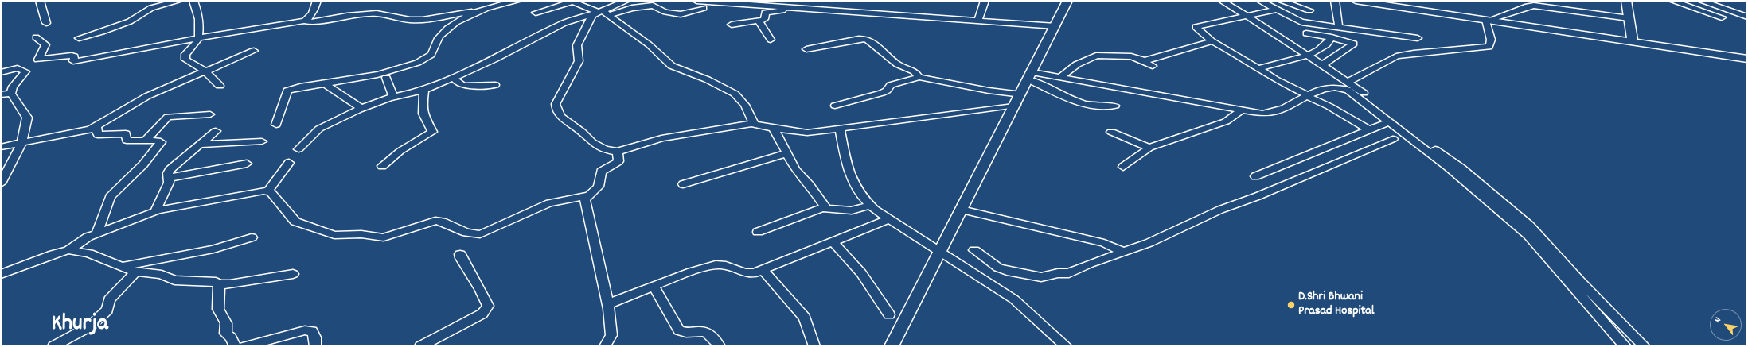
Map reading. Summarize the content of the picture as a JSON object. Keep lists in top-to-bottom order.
{
  "districts": ["Khurja"],
  "places": ["D.Shri Bhwani Prasad Hospital"],
  "north": "top left"
}
